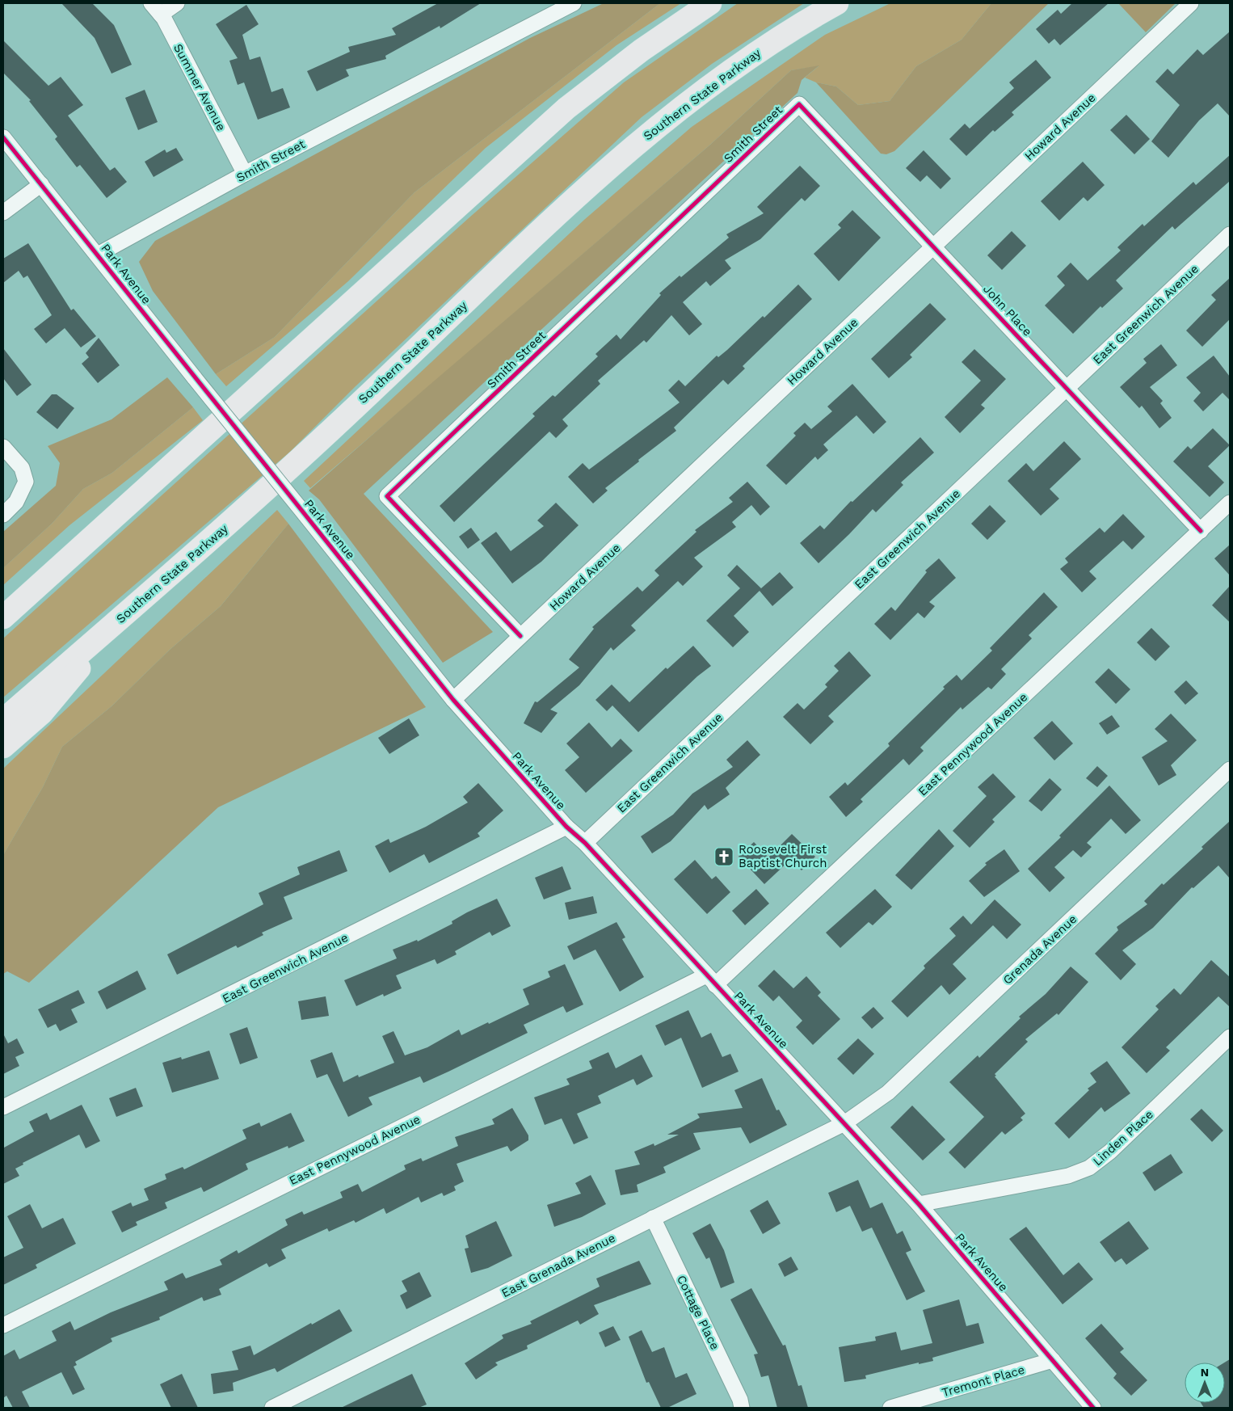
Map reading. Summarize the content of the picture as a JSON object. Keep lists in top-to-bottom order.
{
  "streets": {
    "highway": ["Southern State Parkway"],
    "street": [
      "Summer Avenue",
      "Howard Avenue",
      "Smith Street",
      "Park Avenue",
      "John Place",
      "East Greenwich Avenue",
      "East Pennywood Avenue",
      "Grenada Avenue",
      "Linden Place",
      "East Grenada Avenue",
      "Cottage Place",
      "Tremont Place"
    ]
  },
  "crossings": [
    ["Summer Avenue", "Smith Street"],
    ["Howard Avenue", "Smith Street"],
    ["Howard Avenue", "Park Avenue"],
    ["Howard Avenue", "John Place"],
    ["Smith Street", "Park Avenue"],
    ["Smith Street", "John Place"],
    ["Park Avenue", "East Greenwich Avenue"],
    ["Park Avenue", "East Pennywood Avenue"],
    ["Park Avenue", "Grenada Avenue"],
    ["Park Avenue", "Linden Place"],
    ["Park Avenue", "East Grenada Avenue"],
    ["Park Avenue", "Tremont Place"],
    ["John Place", "East Greenwich Avenue"],
    ["John Place", "East Pennywood Avenue"],
    ["Grenada Avenue", "East Grenada Avenue"],
    ["East Grenada Avenue", "Cottage Place"]
  ],
  "places": {
    "church": ["Roosevelt First Baptist Church"]
  },
  "north": "top"
}
